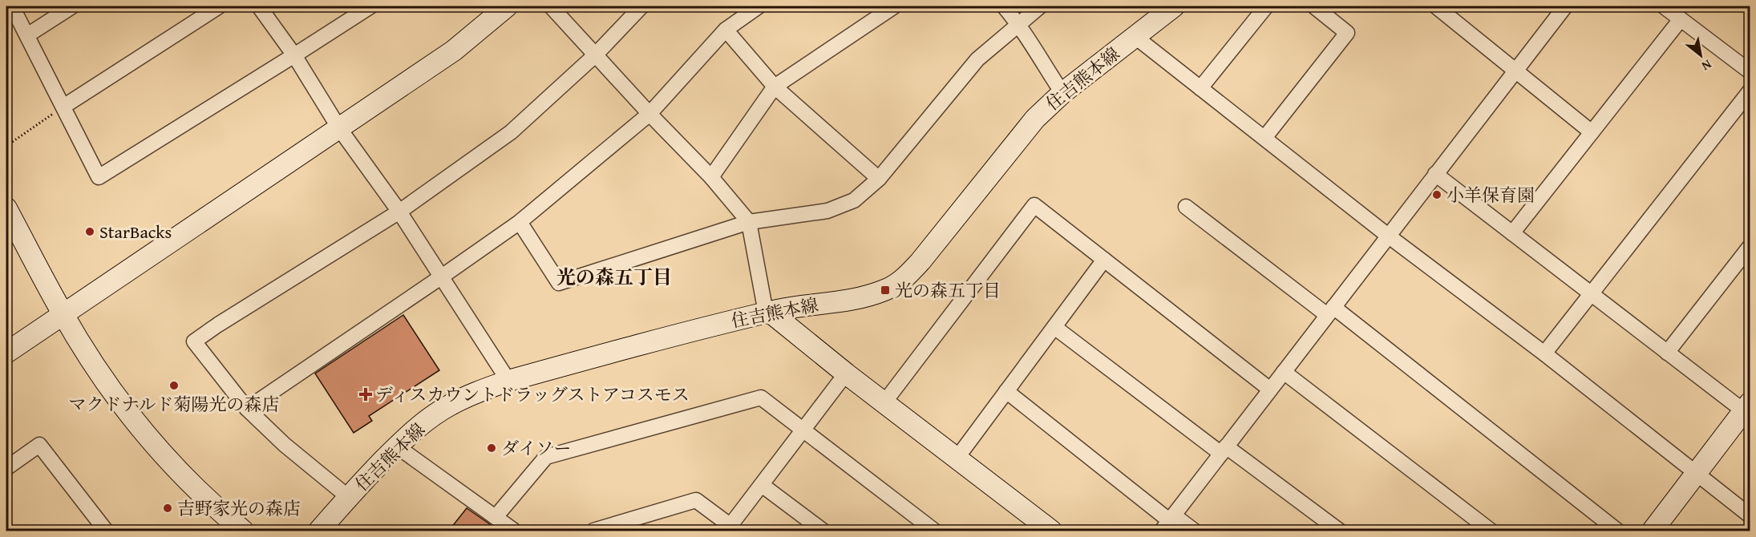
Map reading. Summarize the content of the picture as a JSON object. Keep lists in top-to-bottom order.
{
  "streets": {
    "main road": ["住吉熊本線"]
  },
  "districts": ["光の森五丁目"],
  "places": {
    "other": [
      "小羊保育園",
      "StarBacks",
      "マクドナルド菊陽光の森店",
      "ダイソー",
      "吉野家光の森店"
    ],
    "transit": ["光の森五丁目"],
    "health": ["ディスカウントドラッグストアコスモス"]
  },
  "north": "bottom right"
}
